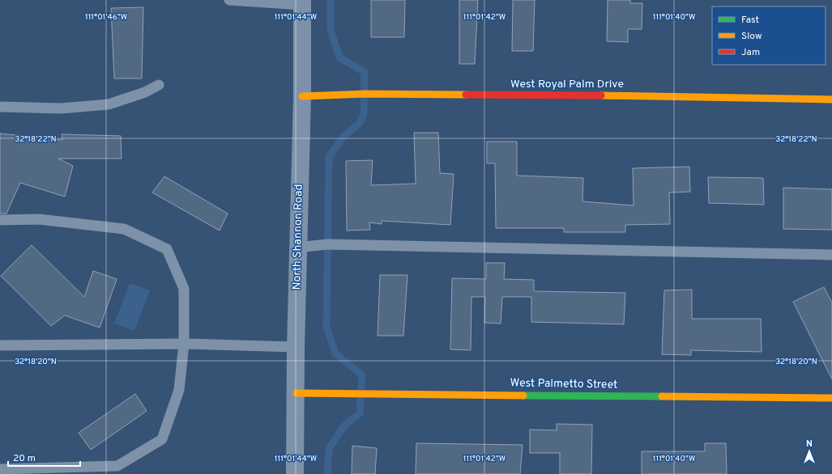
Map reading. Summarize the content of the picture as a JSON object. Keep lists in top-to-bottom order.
{
  "streets": {
    "street": ["West Royal Palm Drive", "North Shannon Road", "West Palmetto Street"]
  },
  "crossings": [
    ["West Royal Palm Drive", "North Shannon Road"],
    ["North Shannon Road", "West Palmetto Street"]
  ],
  "legend": ["Fast", "Slow", "Jam"],
  "scale_bar": "20 m",
  "north": "top",
  "coordinates": [
    "111°01'46\"W",
    "111°01'44\"W",
    "111°01'42\"W",
    "111°01'40\"W",
    "32°18'22\"N",
    "32°18'20\"N"
  ]
}
